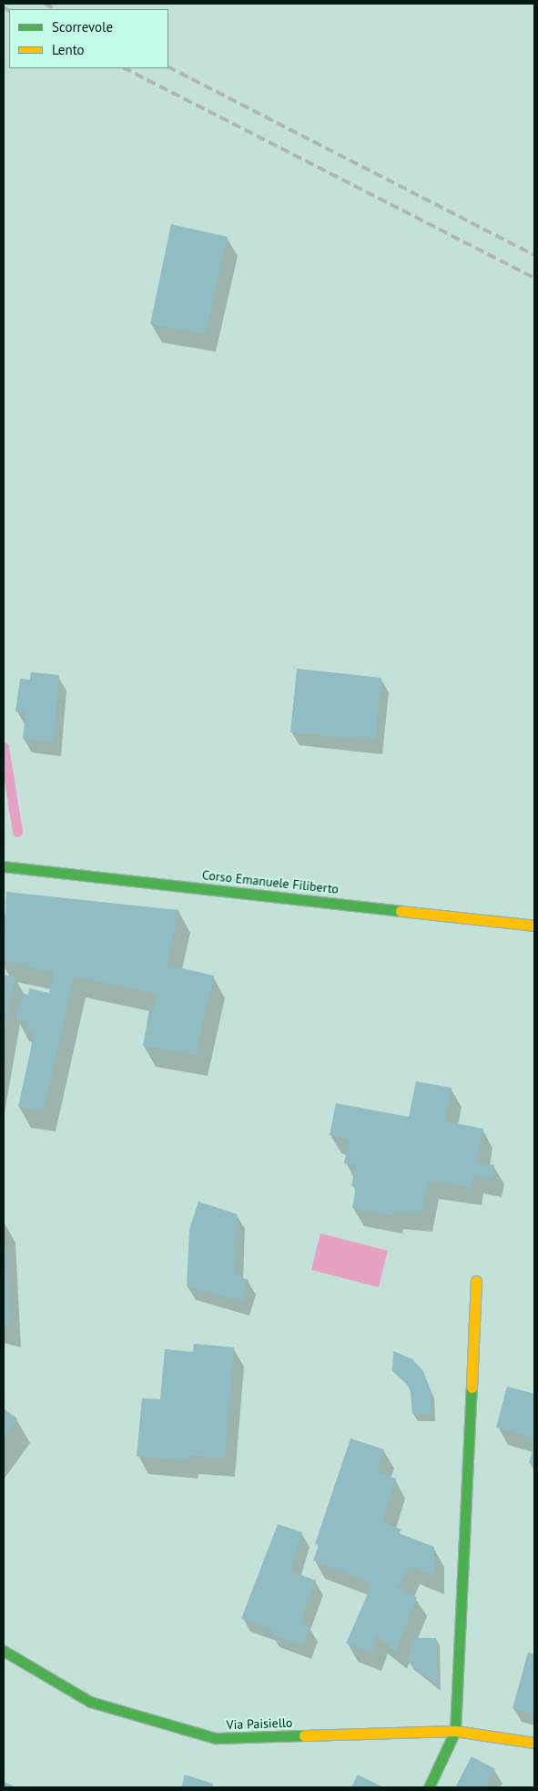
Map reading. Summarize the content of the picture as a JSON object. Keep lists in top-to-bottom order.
{
  "streets": {
    "street": ["Corso Emanuele Filiberto", "Via Paisiello"]
  },
  "legend": ["Scorrevole", "Lento"]
}
